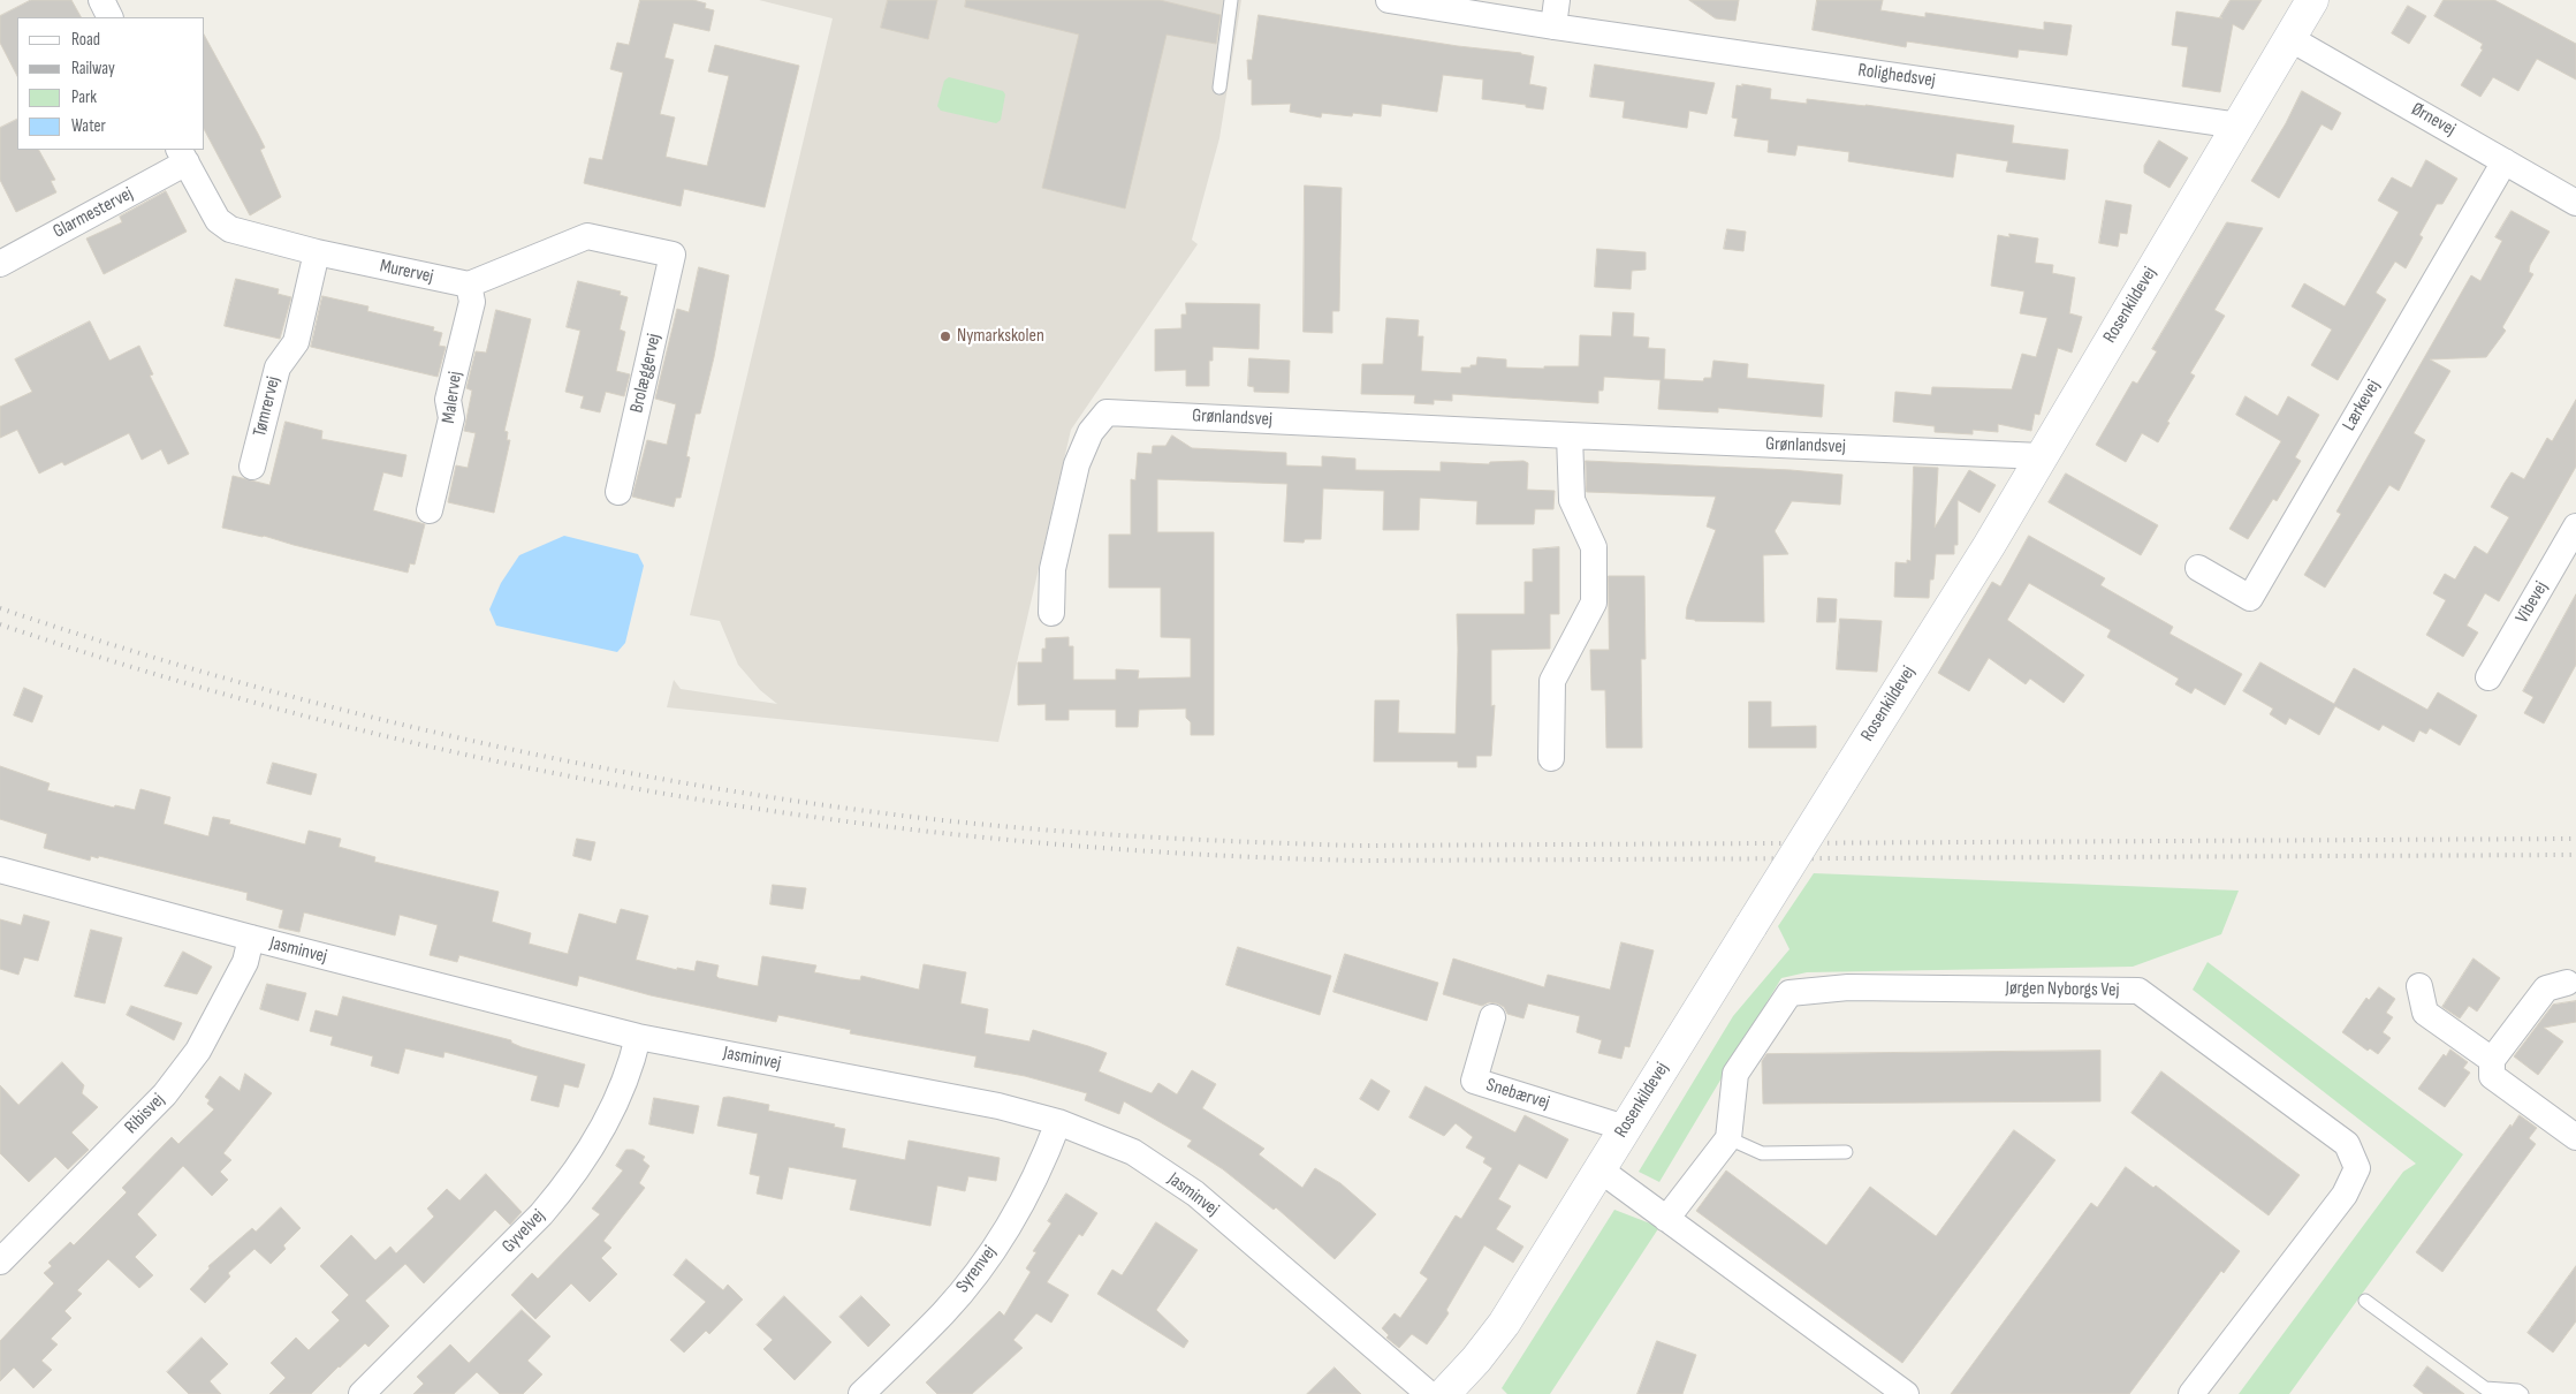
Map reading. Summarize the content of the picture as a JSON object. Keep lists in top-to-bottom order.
{
  "streets": {
    "street": [
      "Rolighedsvej",
      "Ørnevej",
      "Glarmestervej",
      "Murervej",
      "Rosenkildevej",
      "Brolæggervej",
      "Malervej",
      "Lærkevej",
      "Tømrervej",
      "Grønlandsvej",
      "Vibevej",
      "Jasminvej",
      "Jørgen Nyborgs Vej",
      "Snebærvej",
      "Ribisvej",
      "Gyvelvej",
      "Syrenvej"
    ]
  },
  "crossings": [
    ["Rolighedsvej", "Rosenkildevej"],
    ["Ørnevej", "Rosenkildevej"],
    ["Ørnevej", "Lærkevej"],
    ["Glarmestervej", "Murervej"],
    ["Murervej", "Brolæggervej"],
    ["Murervej", "Malervej"],
    ["Murervej", "Tømrervej"],
    ["Rosenkildevej", "Grønlandsvej"],
    ["Rosenkildevej", "Snebærvej"],
    ["Brolæggervej", "Malervej"],
    ["Jasminvej", "Ribisvej"],
    ["Jasminvej", "Gyvelvej"],
    ["Jasminvej", "Syrenvej"]
  ],
  "places": ["Nymarkskolen"],
  "legend": [
    "Road",
    "Railway",
    "Park",
    "Water"
  ]
}
